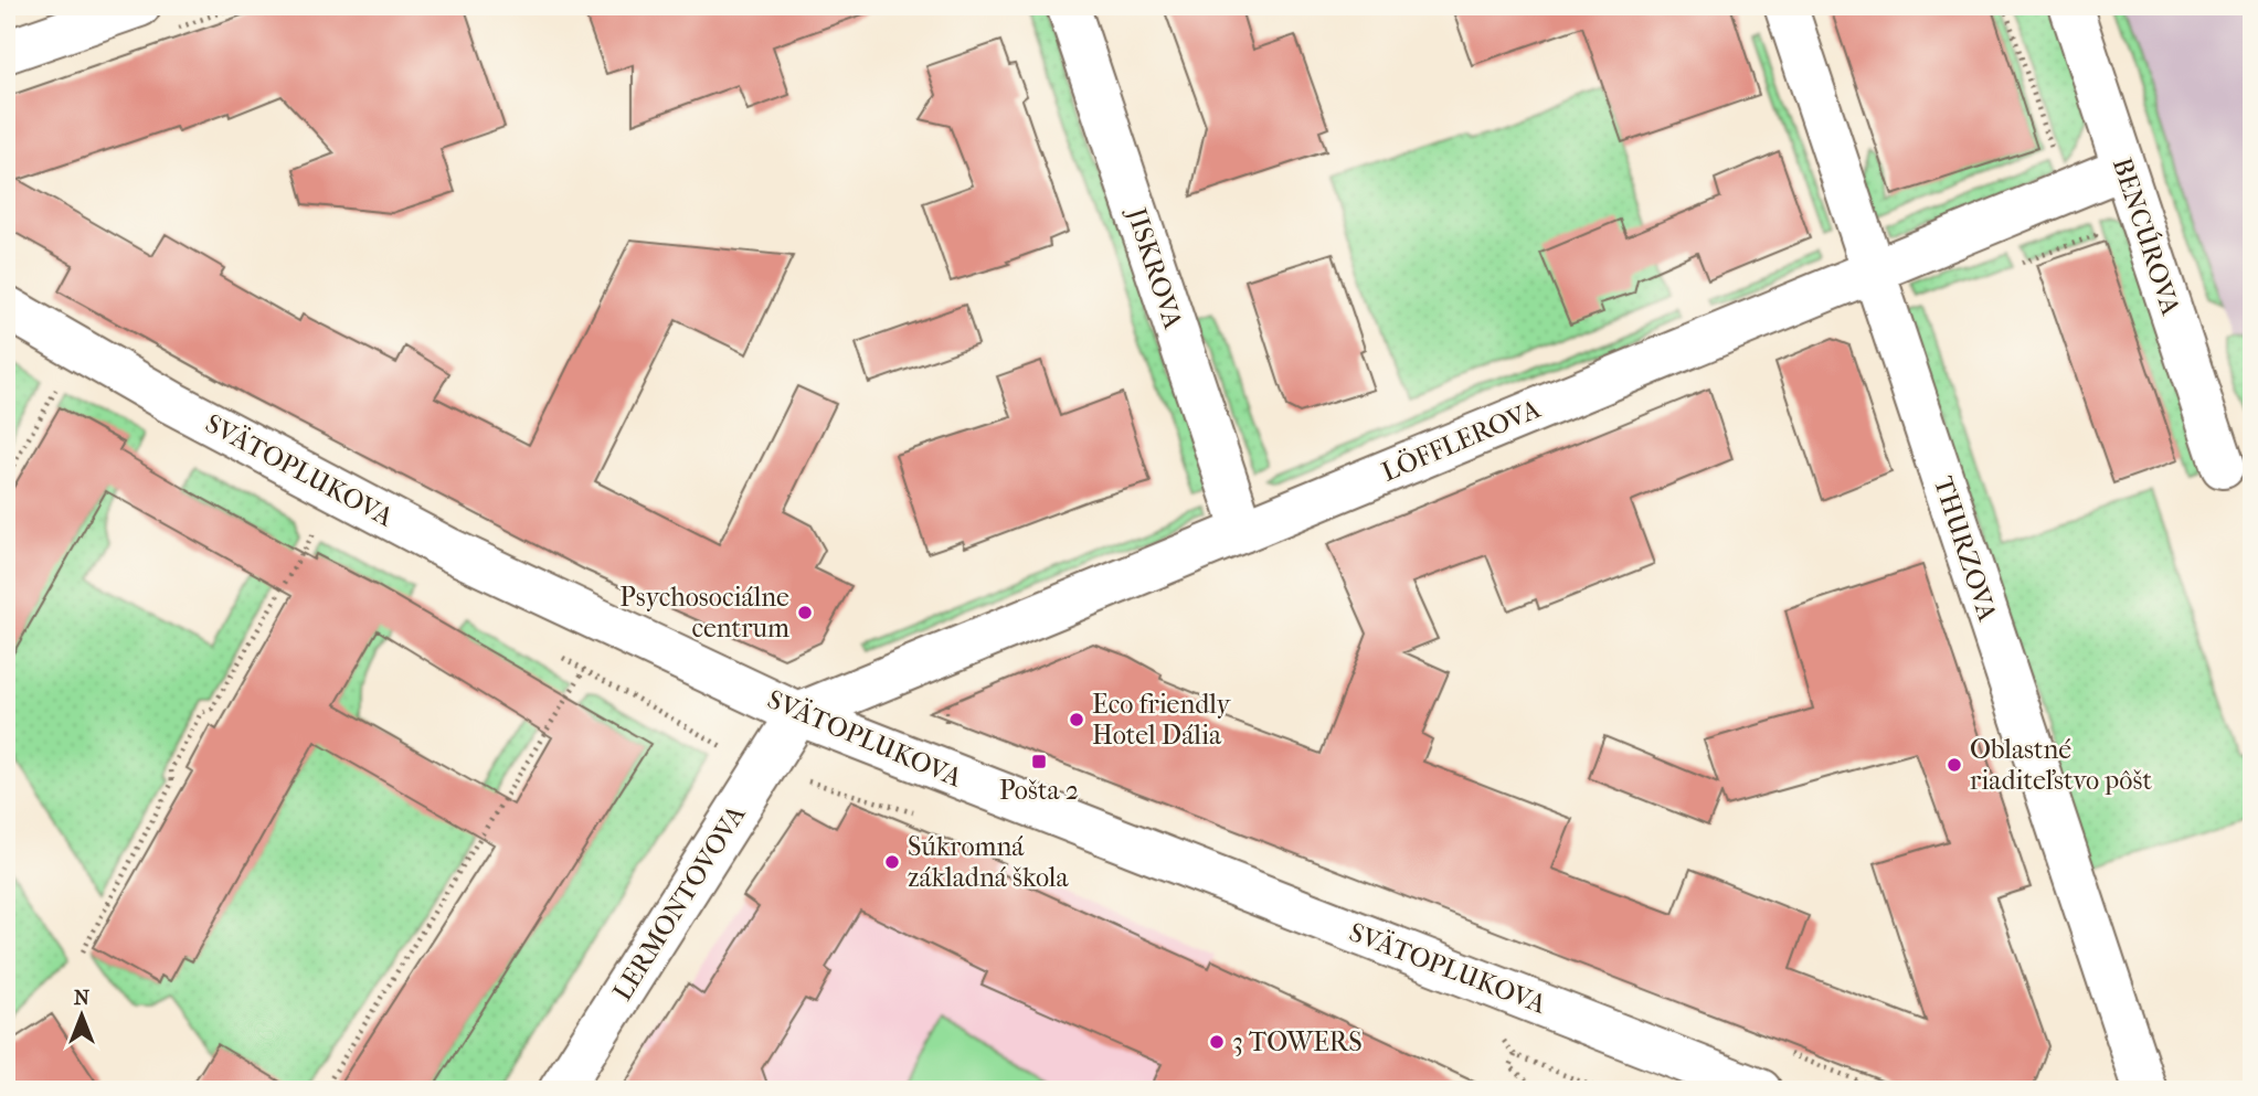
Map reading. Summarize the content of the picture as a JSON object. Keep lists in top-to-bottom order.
{
  "streets": {
    "street": [
      "BENCÚROVA",
      "JISKROVA",
      "LÖFFLEROVA",
      "SVÄTOPLUKOVA",
      "THURZOVA",
      "LERMONTOVOVA"
    ]
  },
  "crossings": [
    ["BENCÚROVA", "LÖFFLEROVA"],
    ["JISKROVA", "LÖFFLEROVA"],
    ["LÖFFLEROVA", "SVÄTOPLUKOVA"],
    ["LÖFFLEROVA", "THURZOVA"],
    ["LÖFFLEROVA", "LERMONTOVOVA"],
    ["SVÄTOPLUKOVA", "LERMONTOVOVA"]
  ],
  "places": {
    "other": [
      "Psychosociálne centrum",
      "Eco friendly Hotel Dália",
      "Oblastné riaditeľstvo pôšt",
      "Súkromná základná škola",
      "3 TOWERS"
    ],
    "transit": ["Pošta 2"]
  },
  "north": "top"
}
